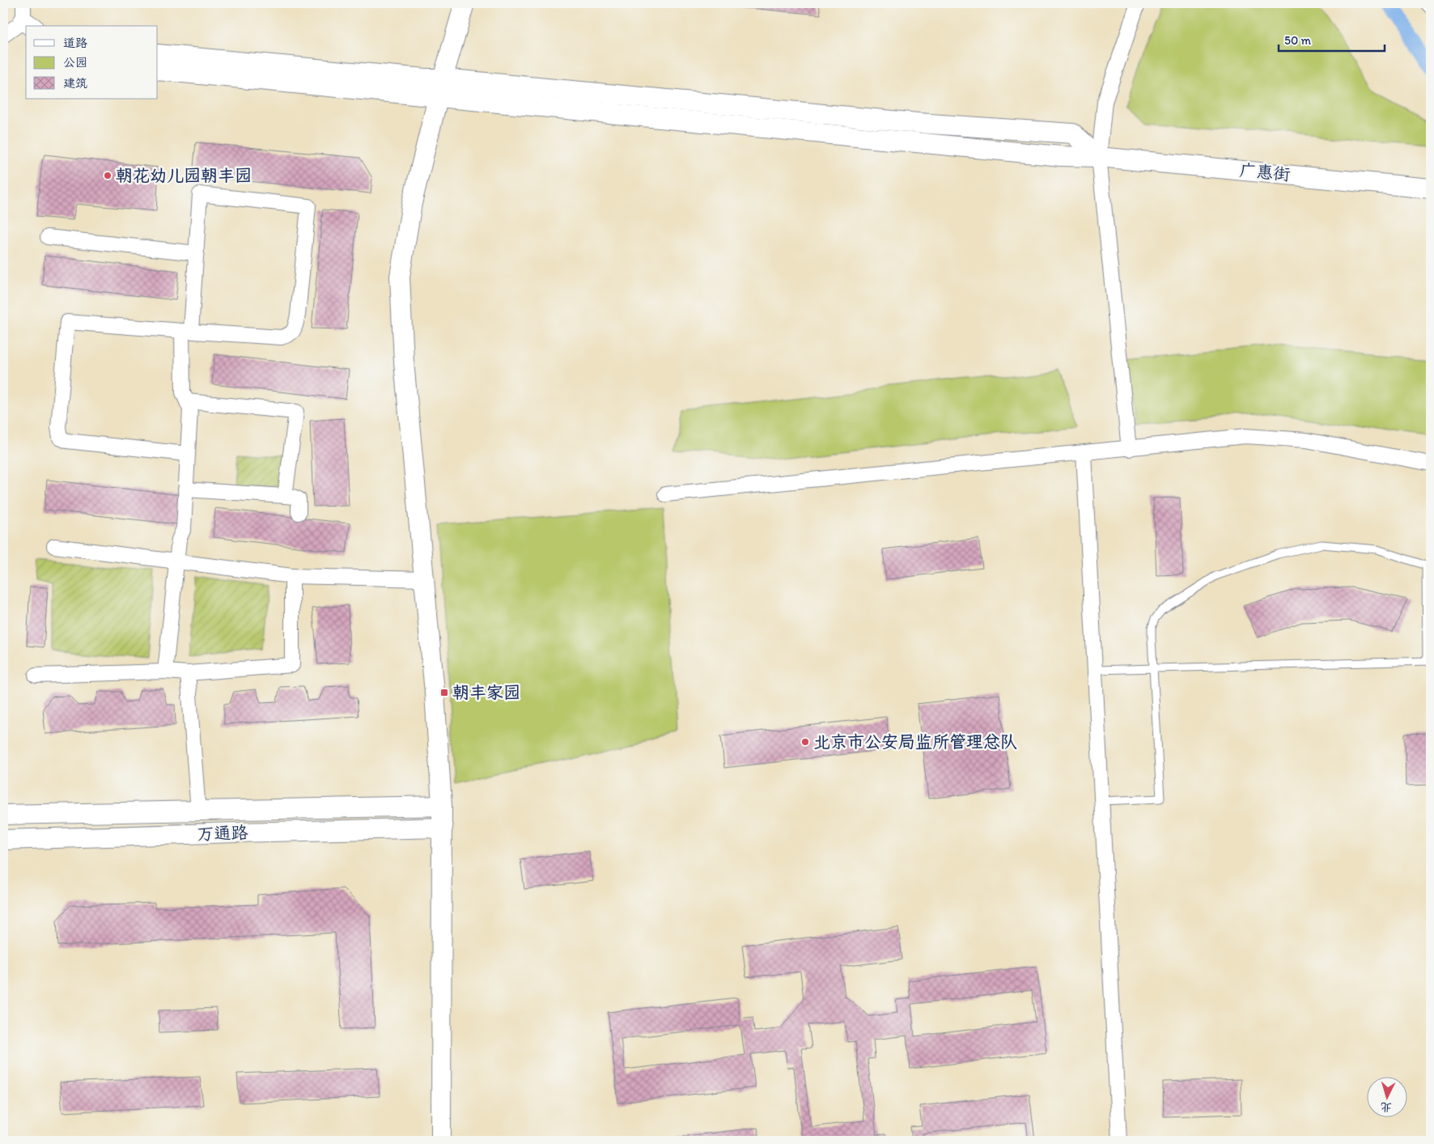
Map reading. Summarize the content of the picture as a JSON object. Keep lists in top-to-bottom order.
{
  "streets": {
    "street": ["广惠街", "万通路"]
  },
  "places": {
    "other": ["朝花幼儿园朝丰园", "北京市公安局监所管理总队"],
    "transit": ["朝丰家园"]
  },
  "legend": ["道路", "公园", "建筑"],
  "scale_bar": "50 m",
  "north": "bottom"
}
